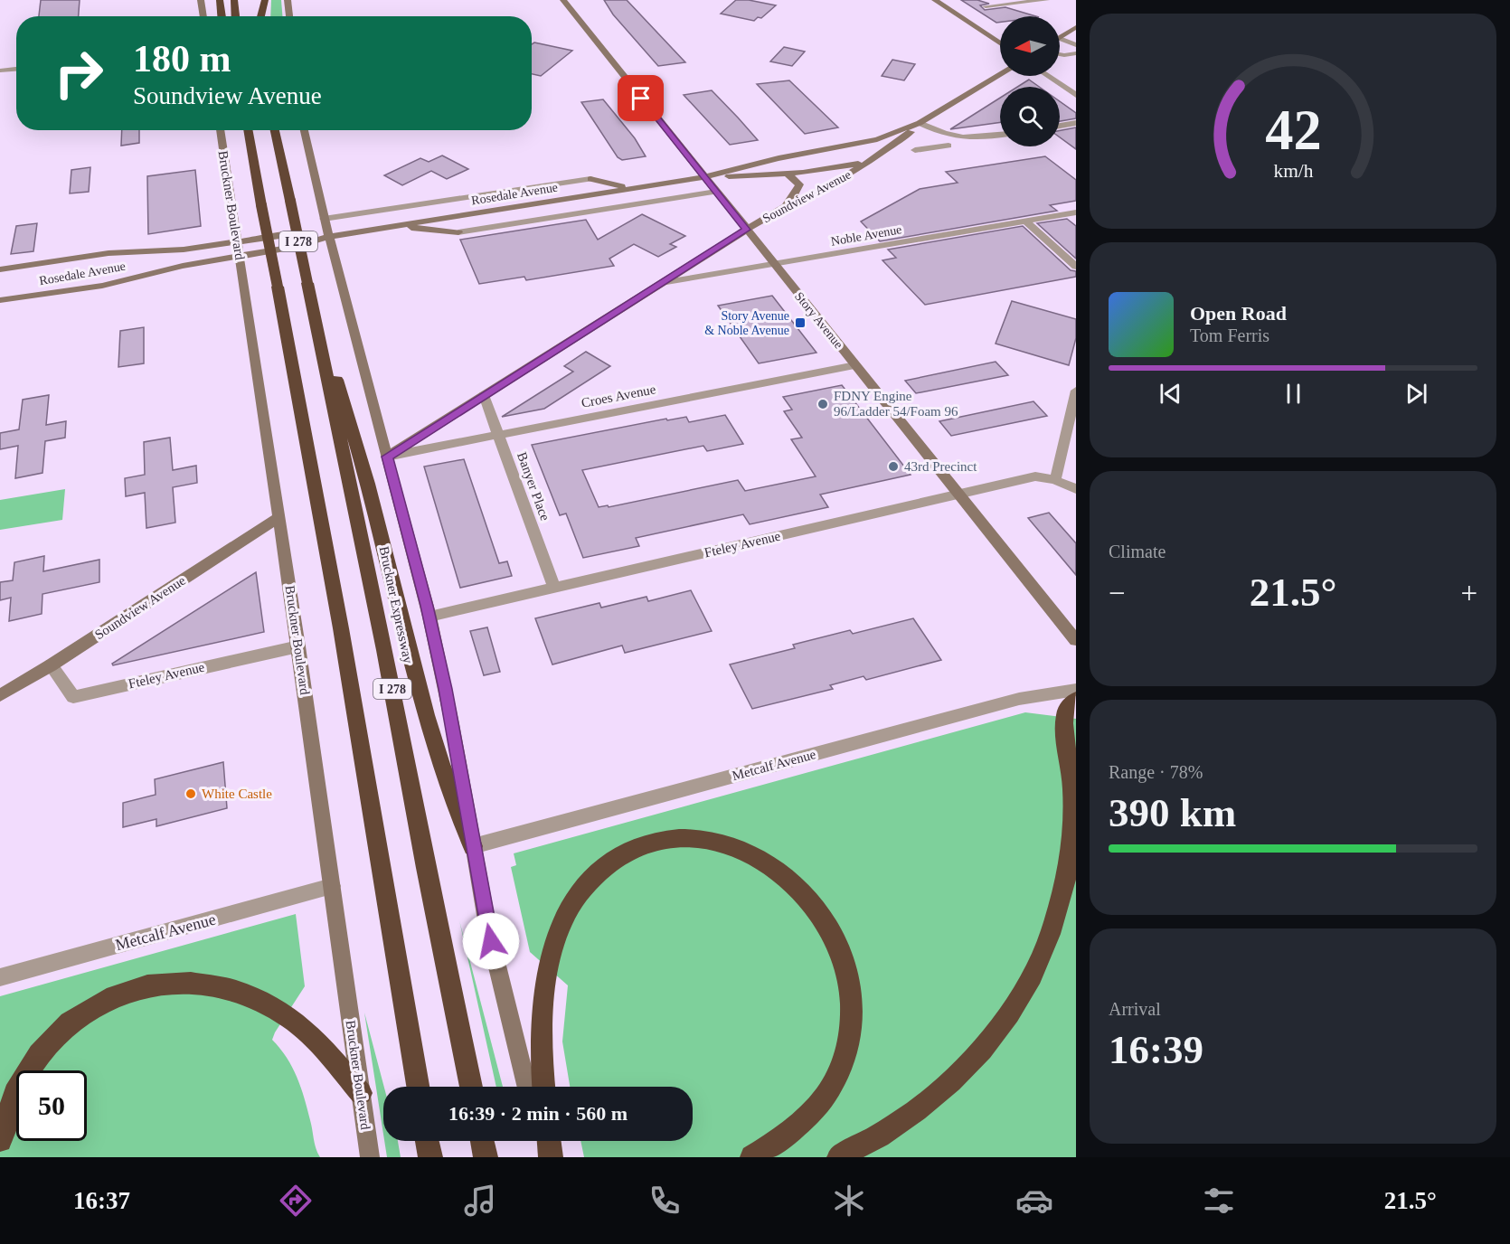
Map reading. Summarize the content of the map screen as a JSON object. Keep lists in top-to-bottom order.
{
  "streets": {
    "highway": ["I 278", "Bruckner Expressway"],
    "main road": [
      "Rosedale Avenue",
      "Soundview Avenue",
      "Bruckner Boulevard",
      "Story Avenue"
    ],
    "street": [
      "Noble Avenue",
      "Croes Avenue",
      "Banyer Place",
      "Fteley Avenue",
      "Metcalf Avenue"
    ]
  },
  "crossings": [
    ["Rosedale Avenue", "Soundview Avenue"],
    ["Rosedale Avenue", "Bruckner Boulevard"],
    ["Rosedale Avenue", "Story Avenue"],
    ["Soundview Avenue", "Bruckner Boulevard"],
    ["Soundview Avenue", "Noble Avenue"],
    ["Soundview Avenue", "Story Avenue"],
    ["Soundview Avenue", "Croes Avenue"],
    ["Soundview Avenue", "Banyer Place"],
    ["Soundview Avenue", "Fteley Avenue"],
    ["Bruckner Boulevard", "Fteley Avenue"],
    ["Bruckner Boulevard", "Metcalf Avenue"],
    ["Noble Avenue", "Story Avenue"],
    ["Story Avenue", "Croes Avenue"],
    ["Story Avenue", "Fteley Avenue"],
    ["Croes Avenue", "Banyer Place"],
    ["Banyer Place", "Fteley Avenue"]
  ],
  "places": {
    "transit": ["Story Avenue & Noble Avenue"],
    "other": ["FDNY Engine 96/Ladder 54/Foam 96", "43rd Precinct", "White Castle"]
  },
  "north": "left",
  "page": {
    "turn": ["180 m", "Soundview Avenue"],
    "song": ["Open Road", "Tom Ferris"],
    "tile": [
      "Climate",
      ["Range · 78%", "390 km"],
      ["Arrival", "16:39"]
    ],
    "heat": ["−", "21.5°", "+"],
    "limit": "50",
    "trip": "16:39 · 2 min · 560 m",
    "tabs": ["16:37", "21.5°"],
    "gauge": ["42", "km/h"]
  }
}
